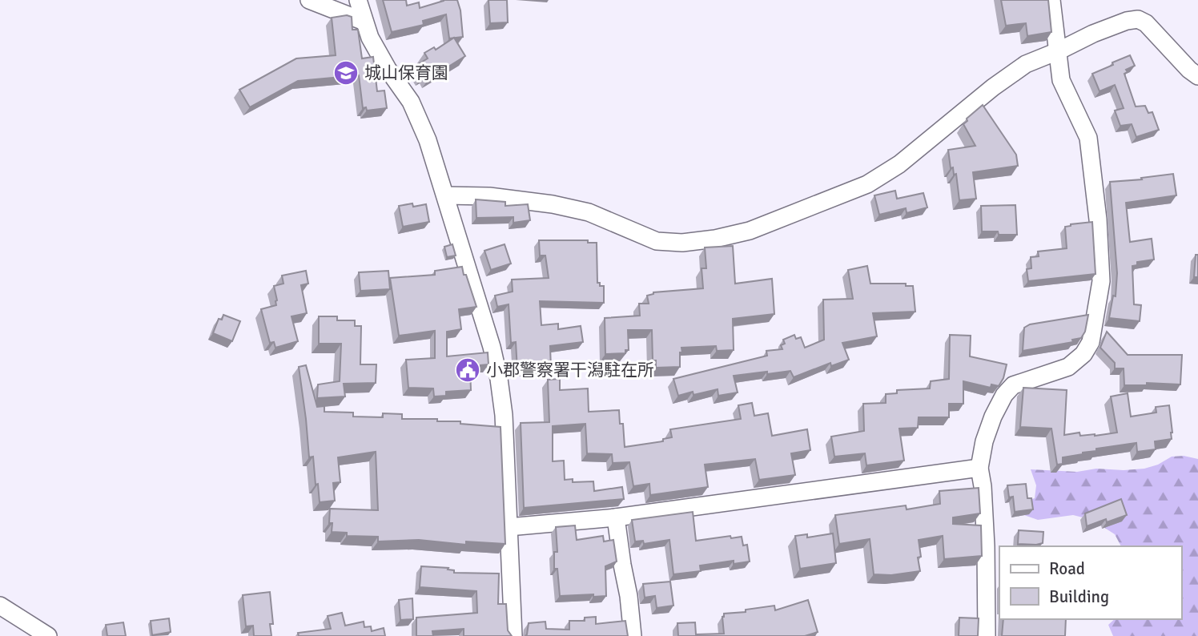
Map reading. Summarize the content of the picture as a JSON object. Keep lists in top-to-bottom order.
{
  "places": {
    "school or university": ["城山保育園"],
    "public building": ["小郡警察署干潟駐在所"]
  },
  "legend": ["Road", "Building"]
}
